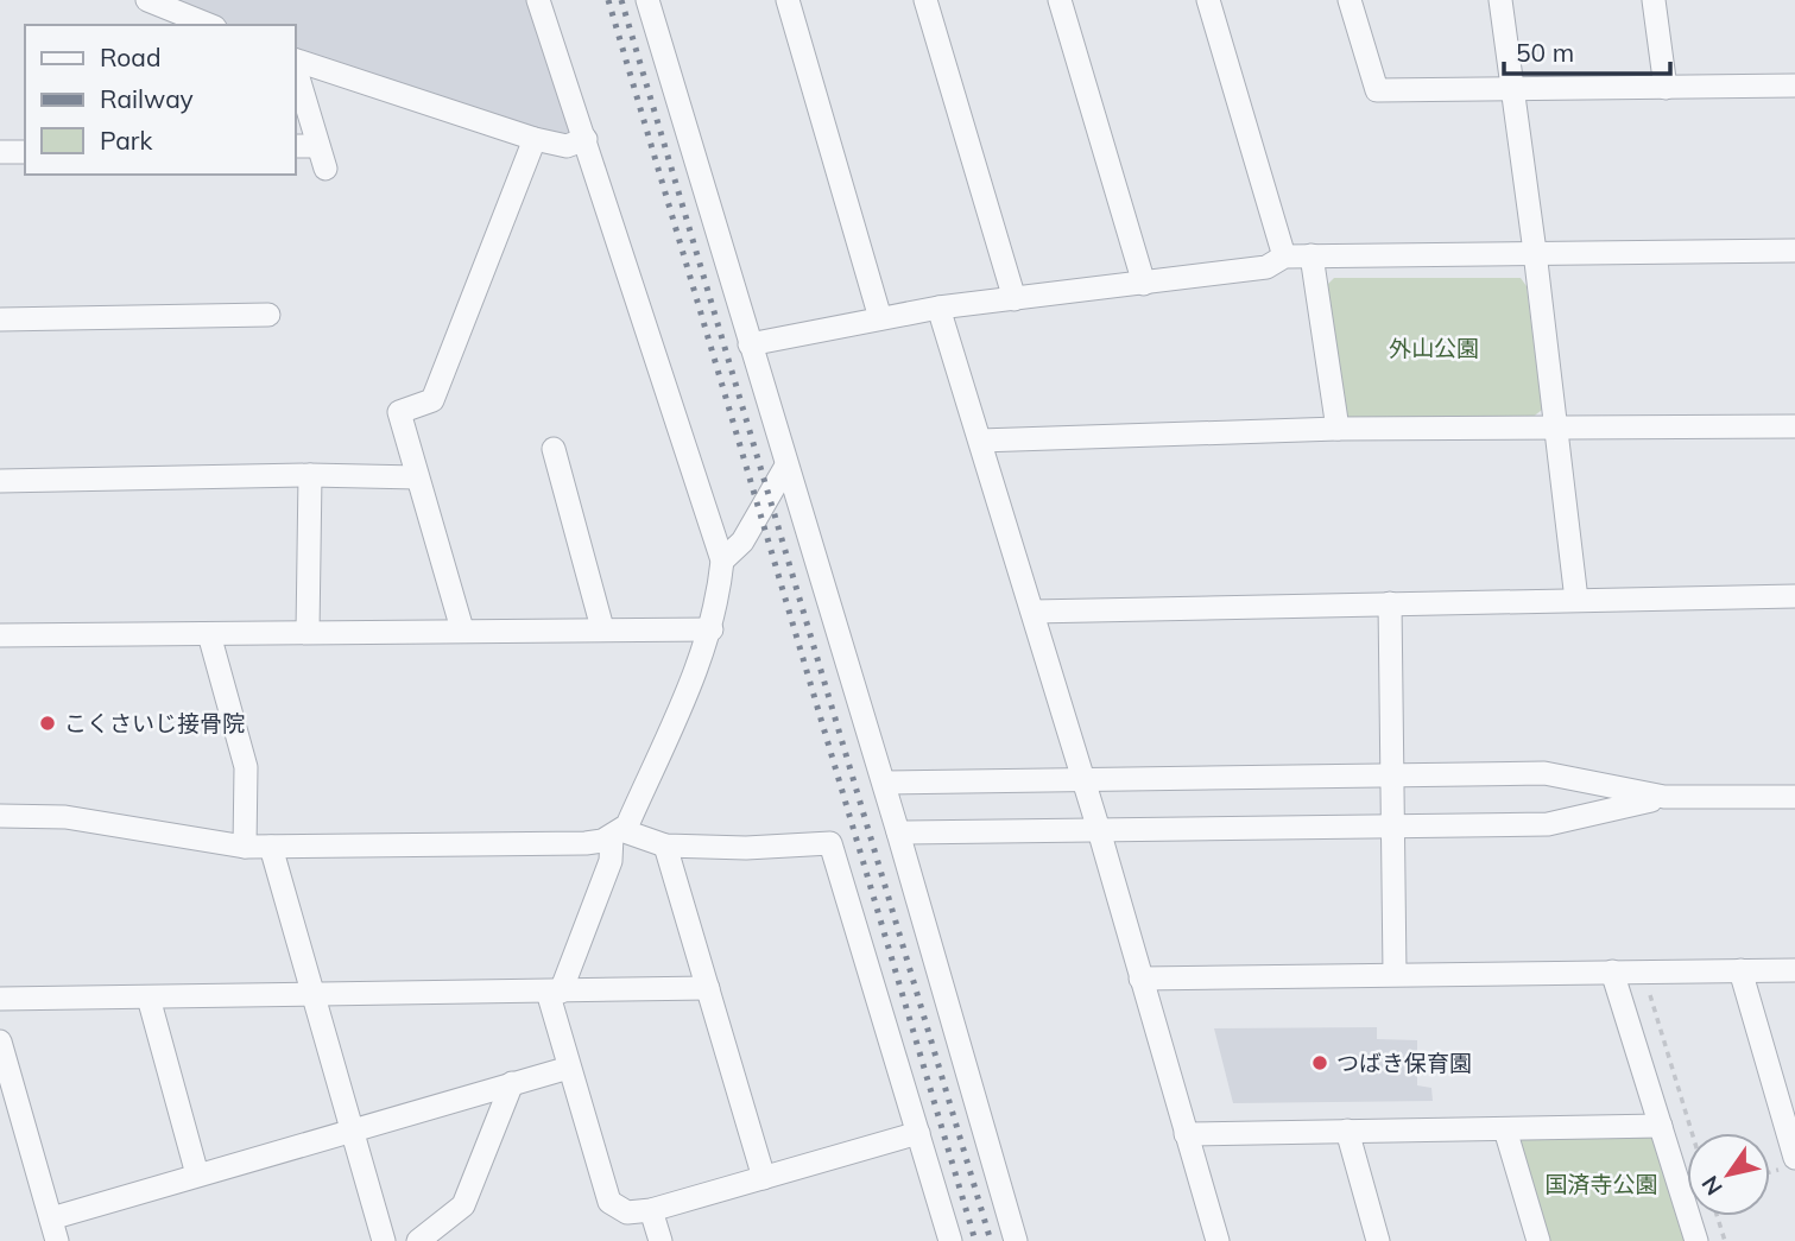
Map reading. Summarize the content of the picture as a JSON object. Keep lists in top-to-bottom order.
{
  "parks": ["外山公園", "国済寺公園"],
  "places": ["こくさいじ接骨院", "つばき保育園"],
  "legend": ["Road", "Railway", "Park"],
  "scale_bar": "50 m",
  "north": "bottom left"
}
